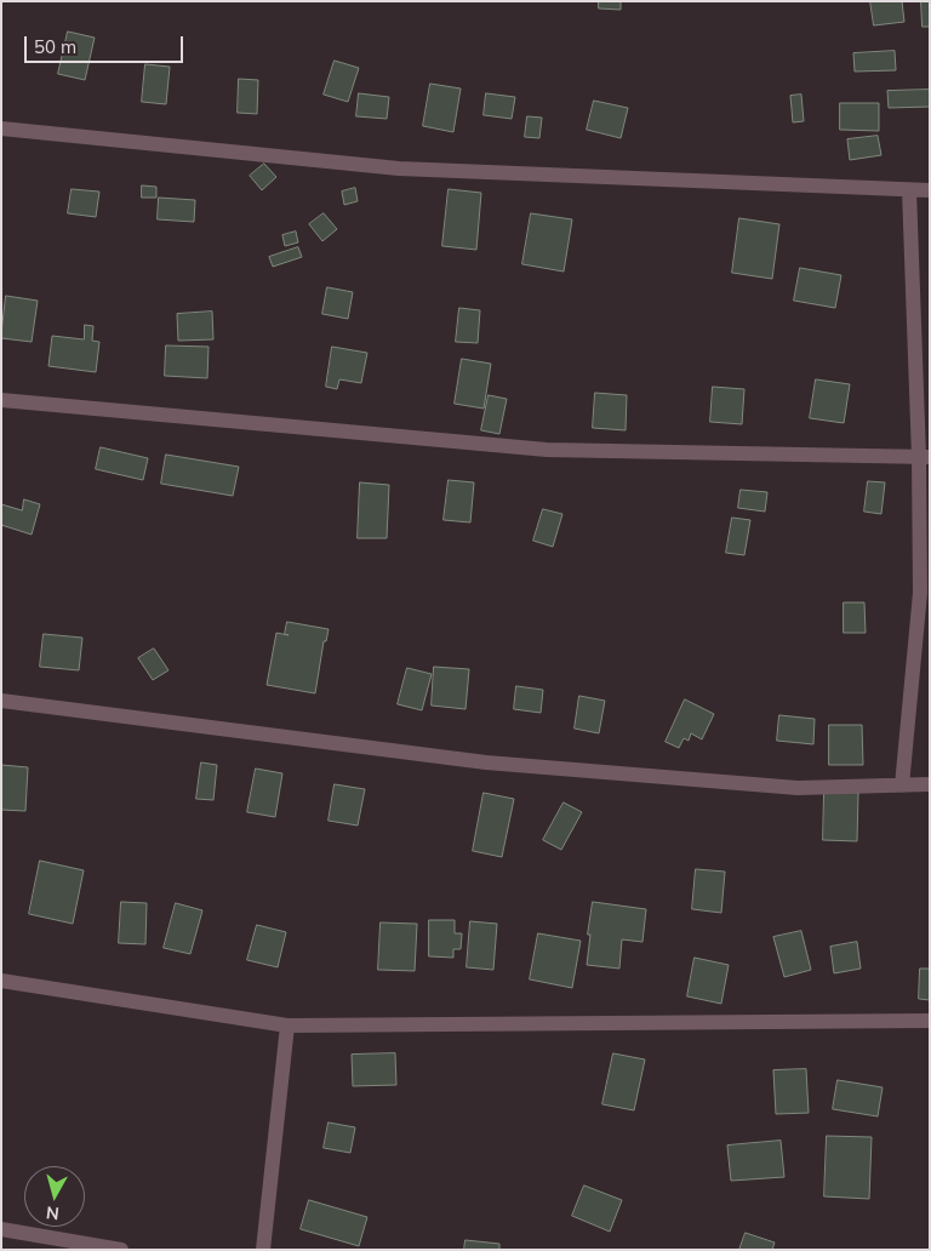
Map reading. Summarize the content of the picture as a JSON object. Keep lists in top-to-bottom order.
{
  "scale_bar": "50 m",
  "north": "bottom"
}
